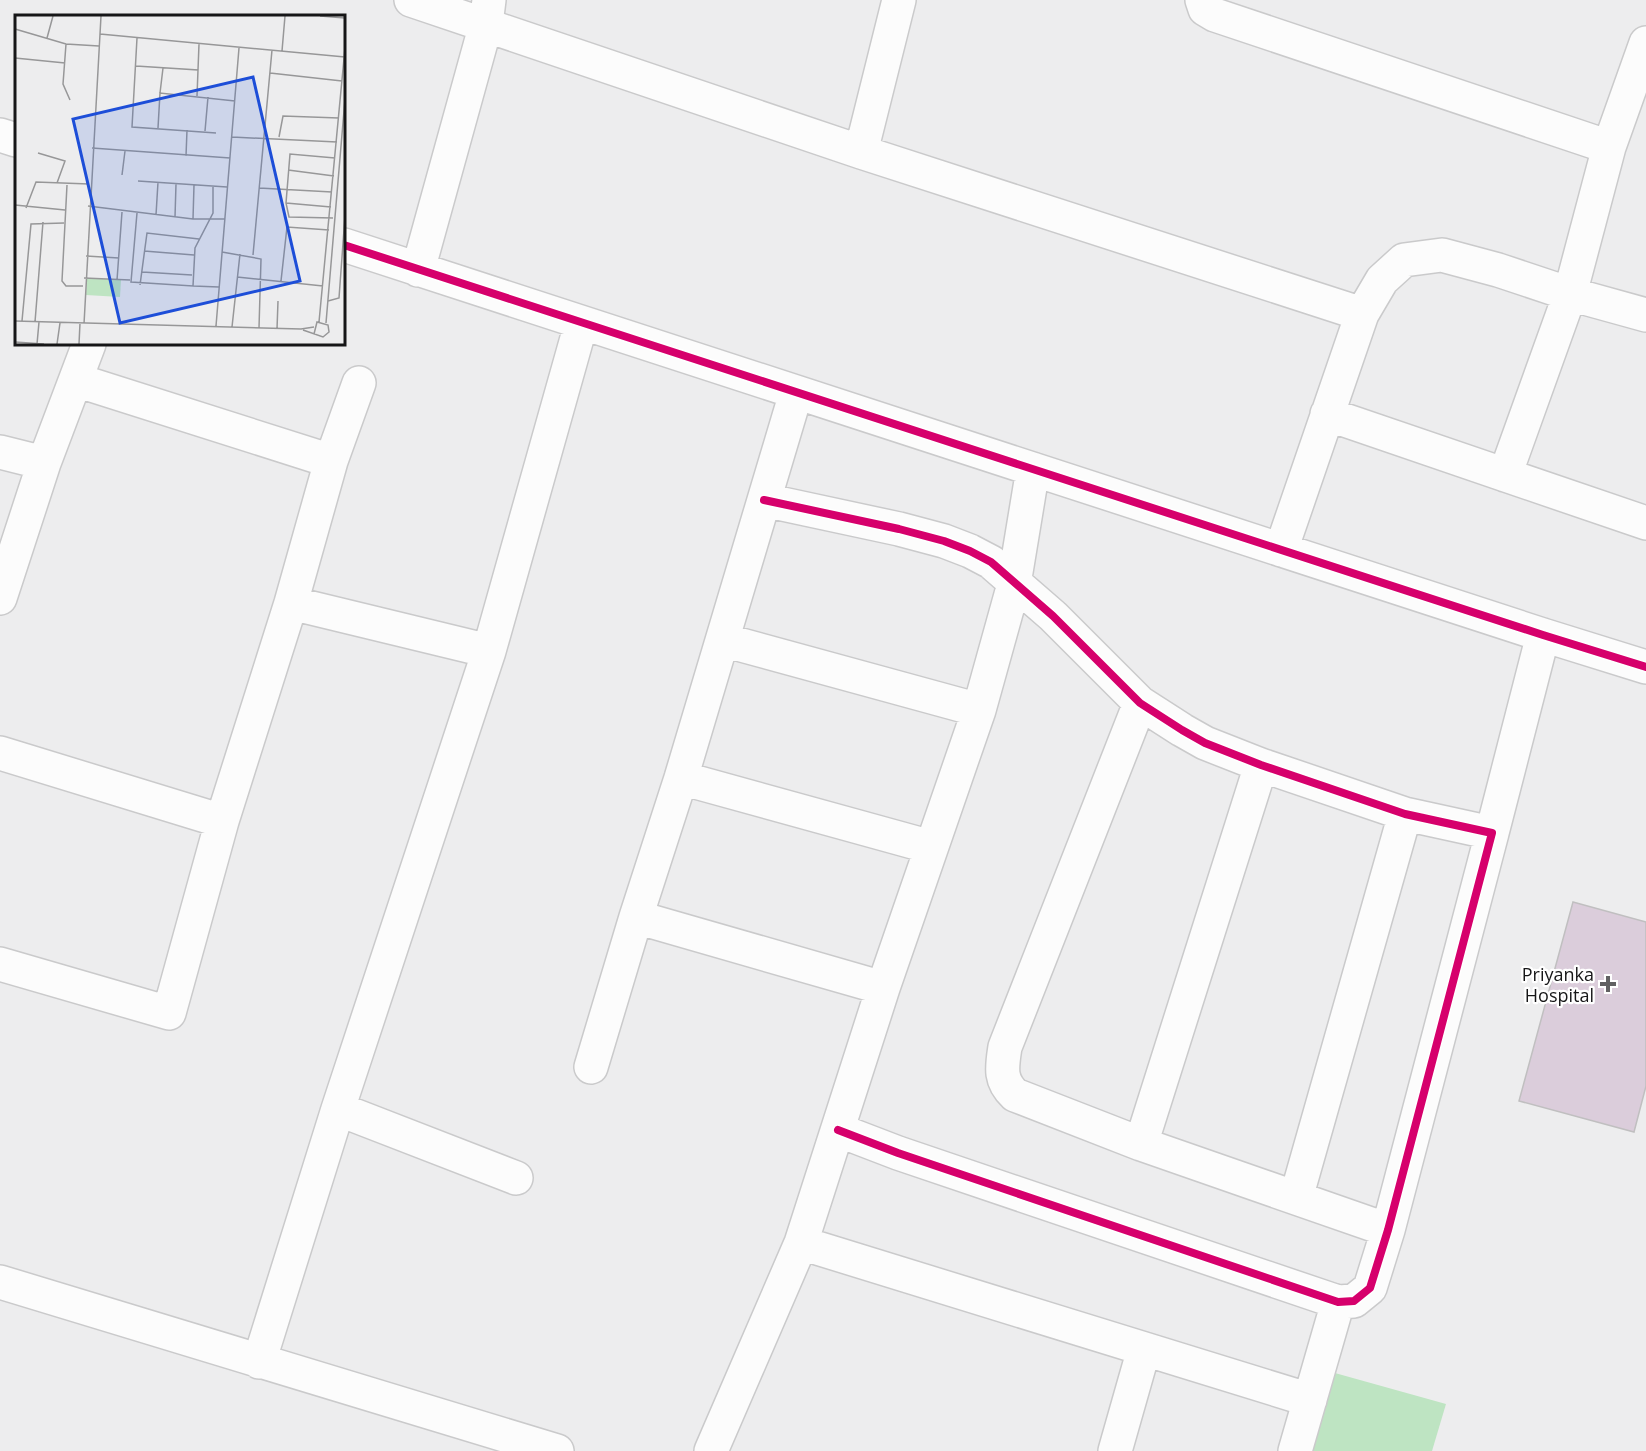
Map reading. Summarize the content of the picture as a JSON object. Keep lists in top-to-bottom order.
{
  "places": {
    "health": ["Priyanka Hospital"]
  }
}
